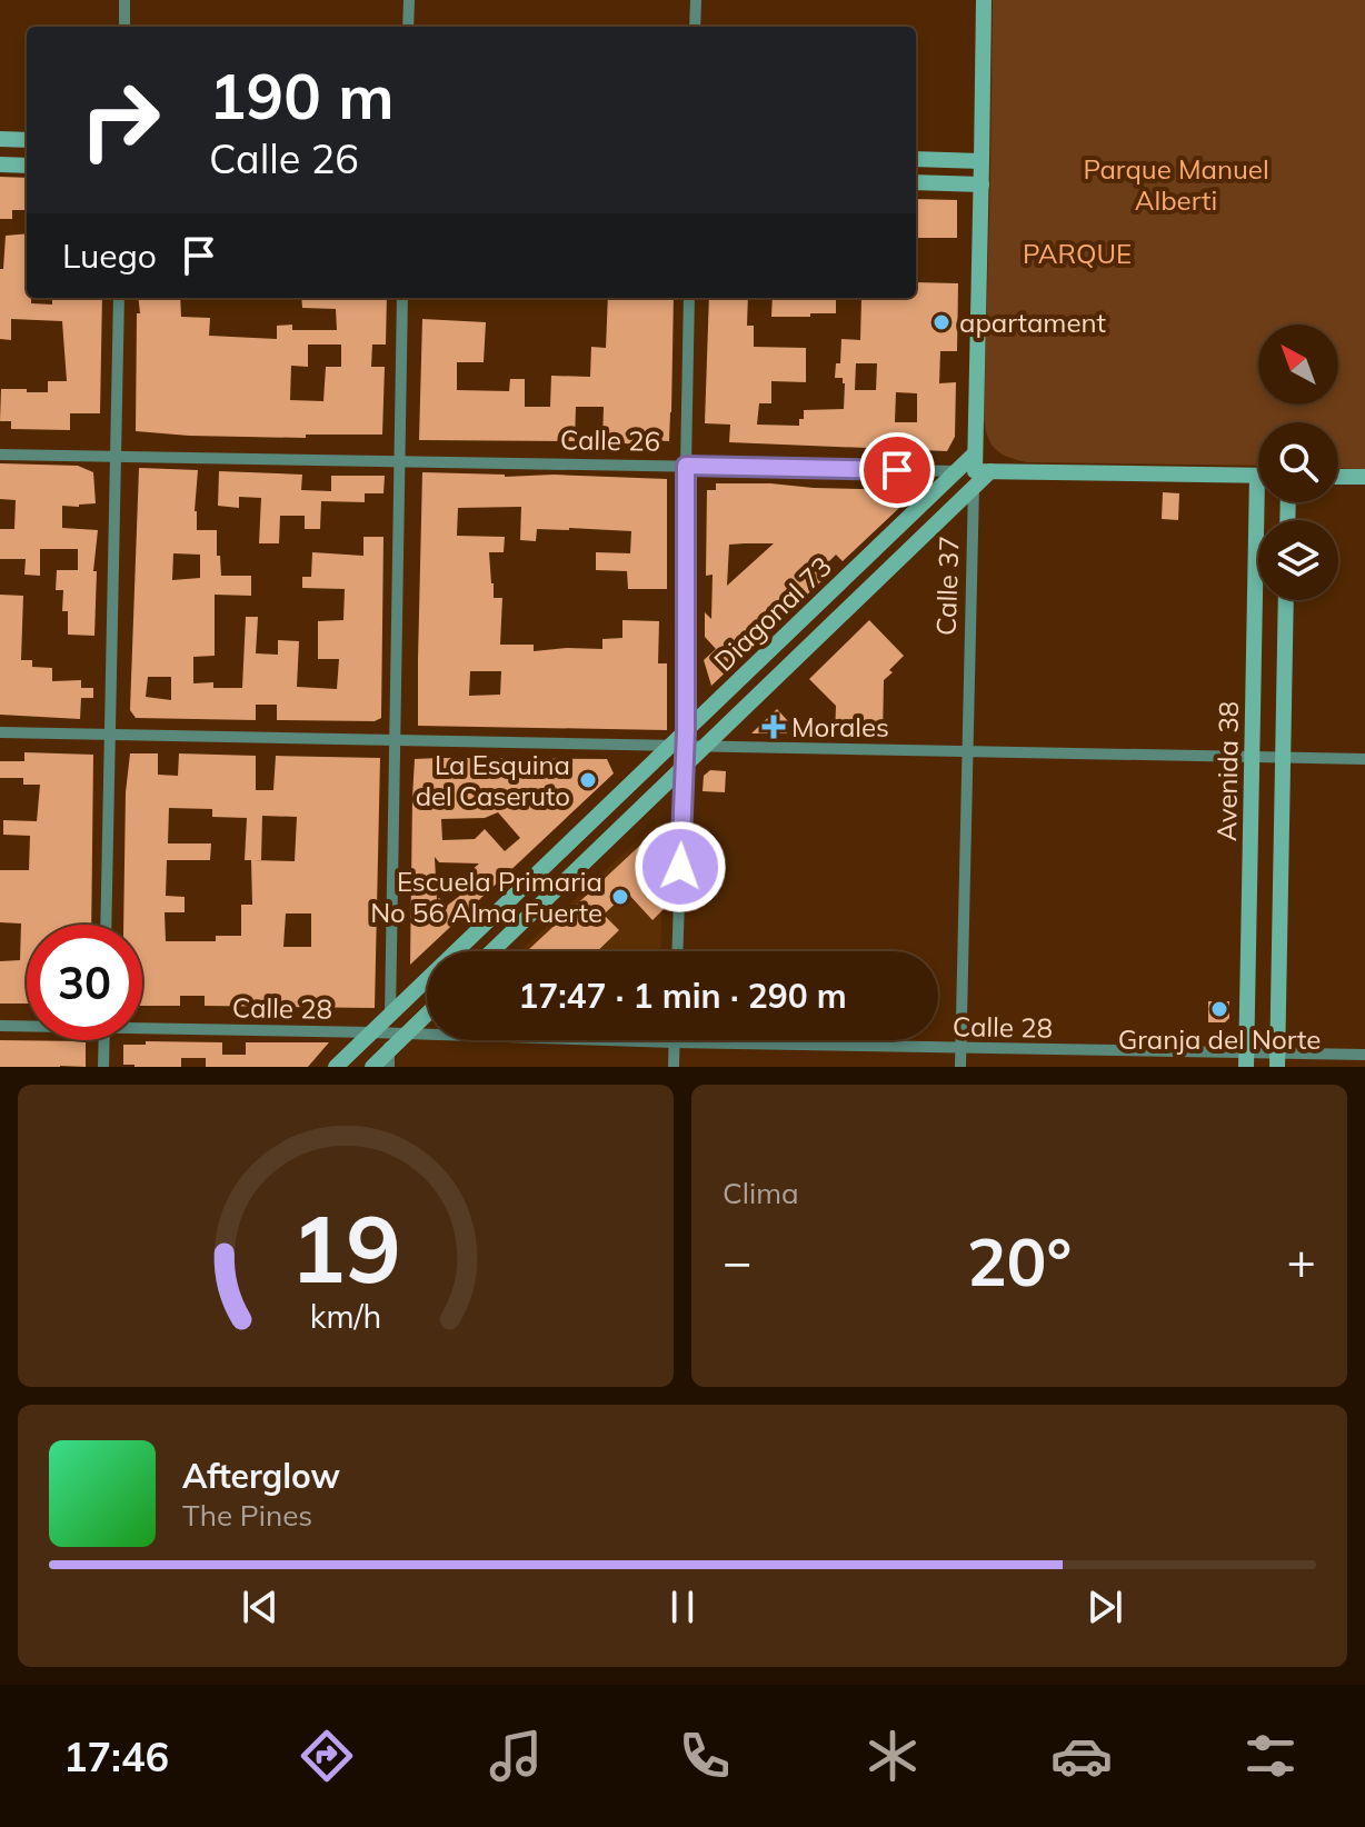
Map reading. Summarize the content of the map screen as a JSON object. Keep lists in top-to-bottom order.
{
  "streets": {
    "main road": ["Calle 37", "Diagonal 73", "Avenida 38"],
    "street": ["Calle 26", "Calle 28"]
  },
  "crossings": [
    ["Calle 26", "Diagonal 73"],
    ["Calle 37", "Diagonal 73"],
    ["Calle 37", "Calle 28"],
    ["Diagonal 73", "Calle 28"],
    ["Avenida 38", "Calle 28"]
  ],
  "parks": ["Parque Manuel Alberti", "PARQUE"],
  "places": {
    "other": [
      "apartament",
      "La Esquina del Caseruto",
      "Escuela Primaria No 56 Alma Fuerte",
      "Granja del Norte"
    ],
    "health": ["Morales"]
  },
  "north": "top left",
  "page": {
    "turn": ["190 m", "Calle 26"],
    "then": "Luego",
    "limit": "30",
    "trip": "17:47 · 1 min · 290 m",
    "tile": "Clima",
    "heat": ["−", "20°", "+"],
    "song": ["Afterglow", "The Pines"],
    "tabs": "17:46",
    "gauge": ["19", "km/h"]
  }
}
